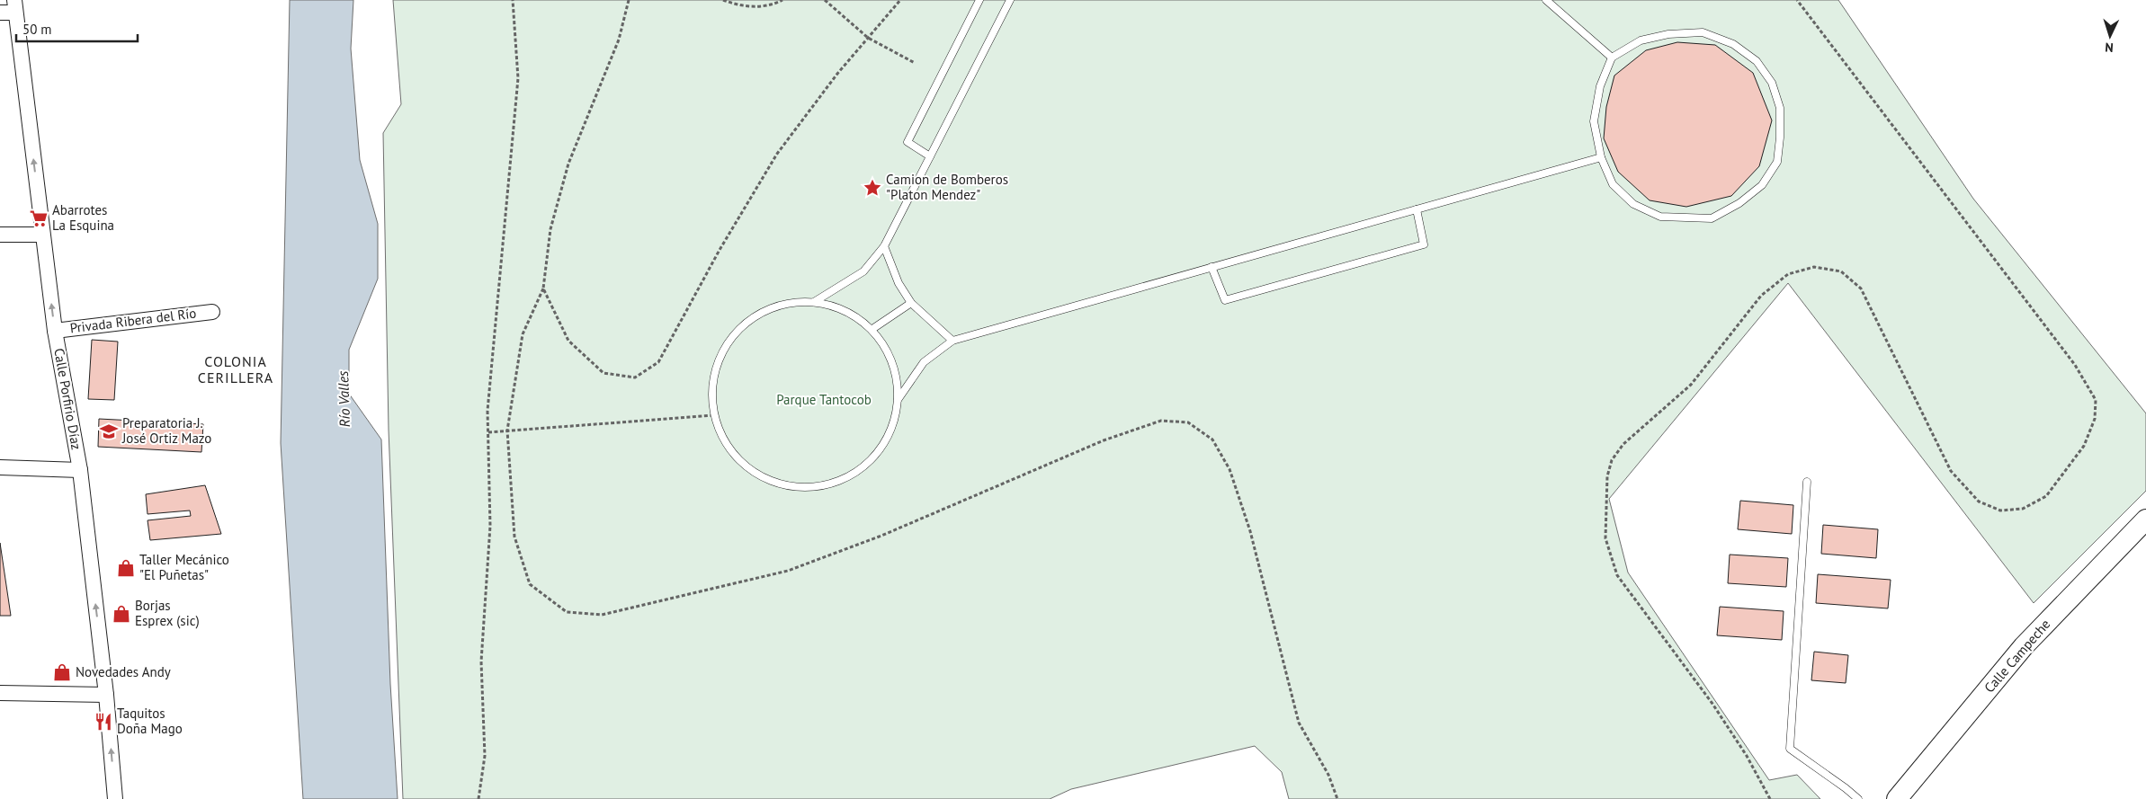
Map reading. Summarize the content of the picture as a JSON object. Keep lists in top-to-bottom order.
{
  "streets": {
    "street": ["Privada Ribera del Río", "Calle Porfirio Díaz", "Calle Campeche"]
  },
  "crossings": [
    ["Privada Ribera del Río", "Calle Porfirio Díaz"]
  ],
  "one_way": ["Calle Porfirio Díaz"],
  "districts": ["COLONIA CERILLERA"],
  "water": ["Río Valles"],
  "parks": ["Parque Tantocob"],
  "places": {
    "place": ["Camion de Bomberos \"Platon Mendez\""],
    "supermarket": ["Abarrotes La Esquina"],
    "school or university": ["Preparatoria J. José Ortiz Mazo"],
    "shop": ["Taller Mecánico \"El Puñetas\"", "Borjas Esprex (sic)", "Novedades Andy"],
    "restaurant": ["Taquitos Doña Mago"]
  },
  "scale_bar": "50 m",
  "north": "bottom"
}
